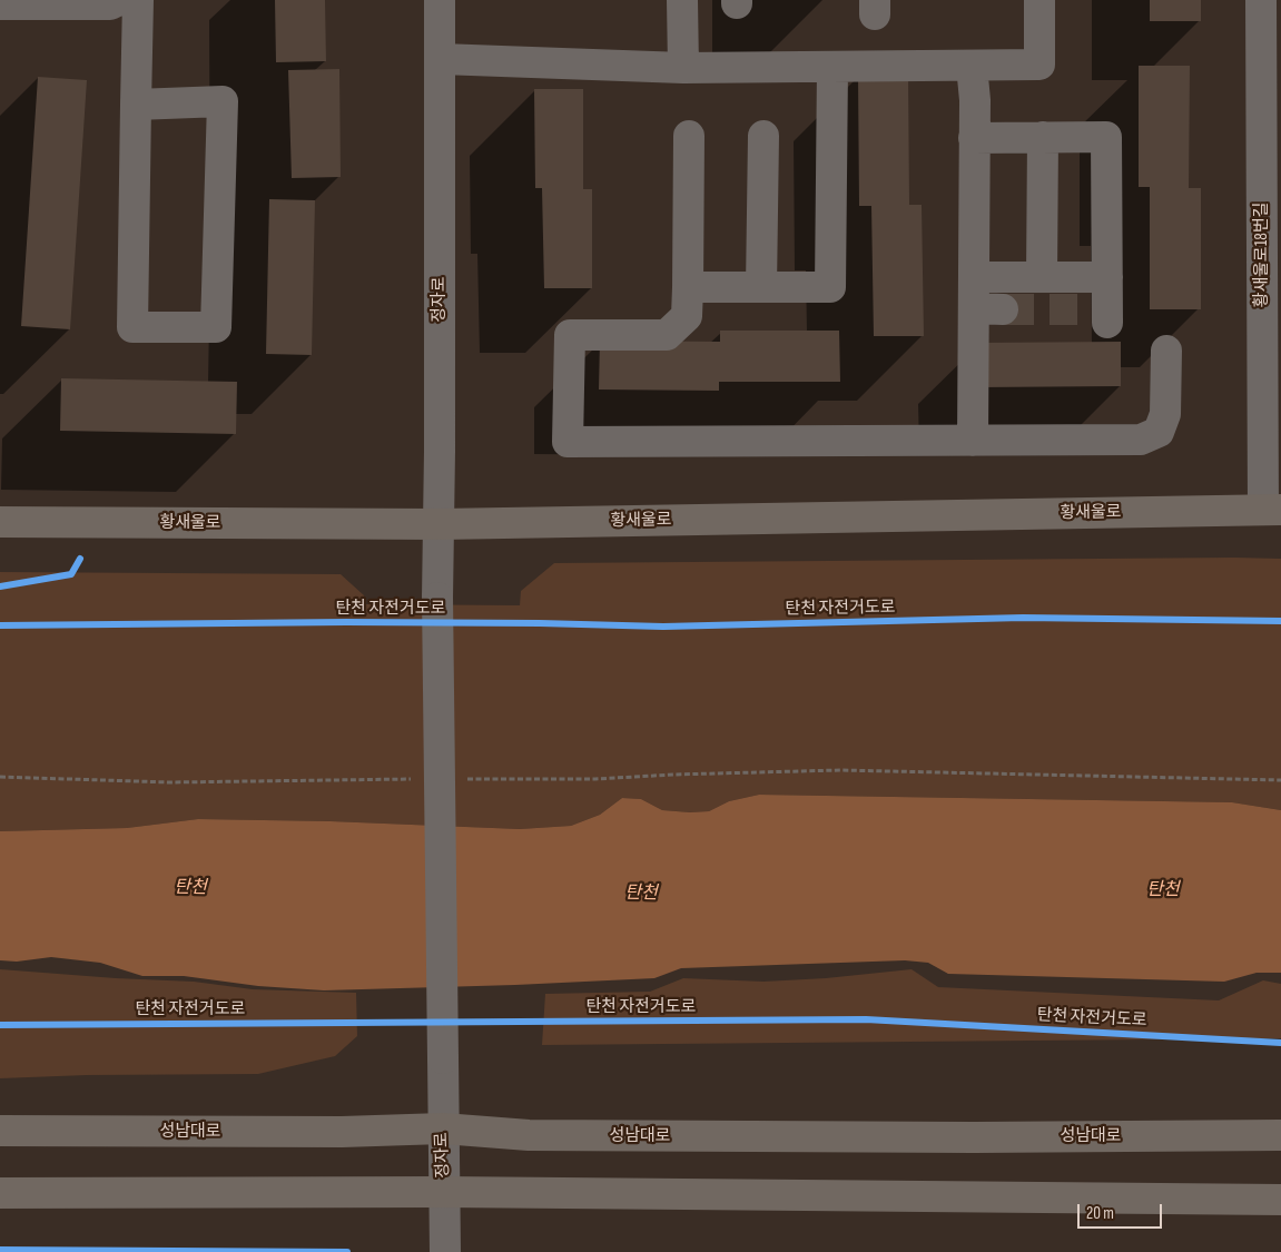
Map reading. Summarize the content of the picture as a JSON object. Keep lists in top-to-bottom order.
{
  "streets": {
    "main road": ["황새울로", "성남대로"],
    "street": ["황새울로18번길", "정자로"],
    "cycle path": ["탄천 자전거도로"]
  },
  "crossings": [
    ["황새울로18번길", "황새울로"],
    ["정자로", "황새울로"],
    ["정자로", "성남대로"]
  ],
  "water": ["탄천"],
  "scale_bar": "20 m"
}
